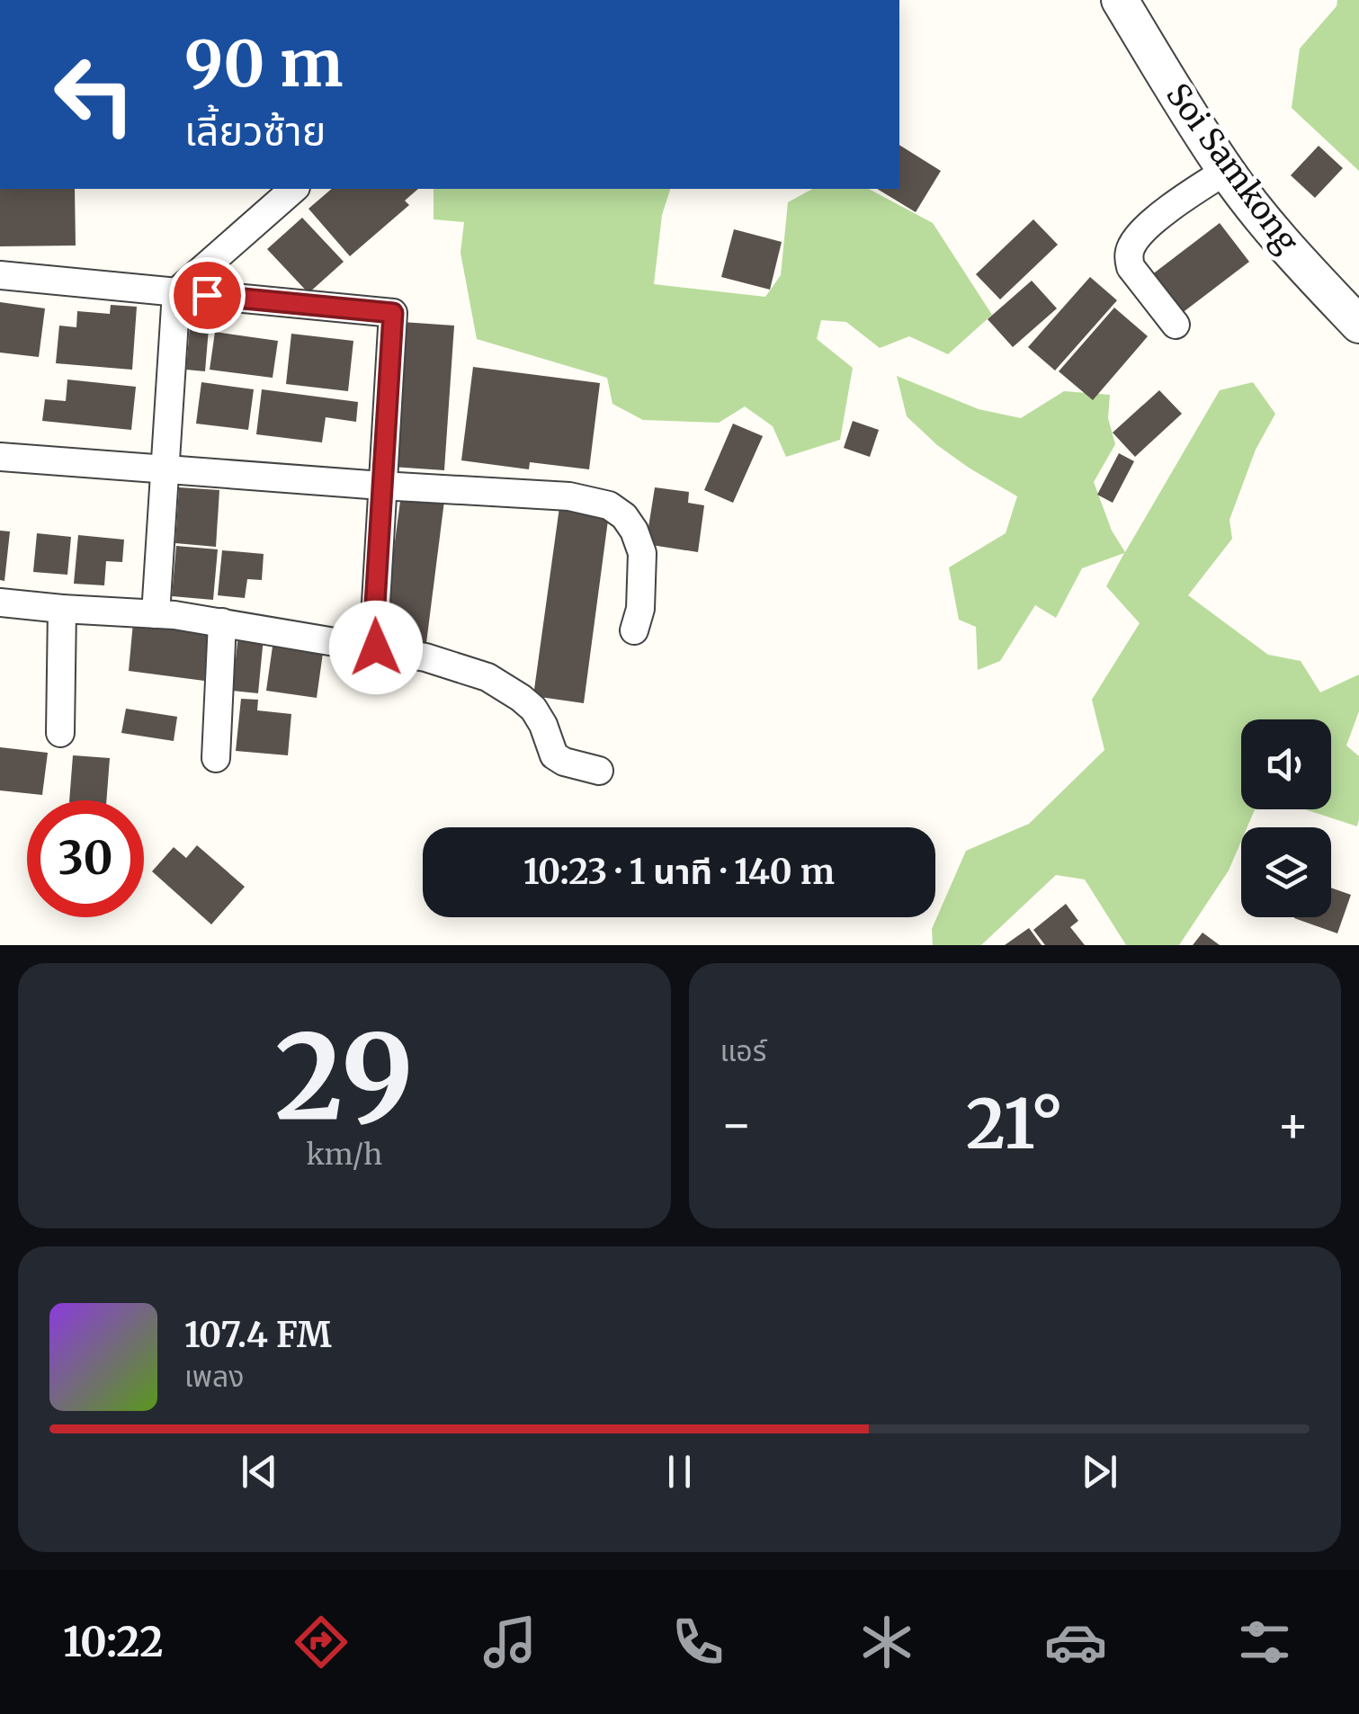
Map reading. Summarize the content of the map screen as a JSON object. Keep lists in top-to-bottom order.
{
  "streets": {
    "street": ["Soi Samkong"]
  },
  "page": {
    "turn": ["90 m", "เลี้ยวซ้าย"],
    "limit": "30",
    "trip": "10:23 · 1 นาที · 140 m",
    "tile": [
      ["29", "km/h"],
      "แอร์"
    ],
    "heat": ["−", "21°", "+"],
    "song": ["107.4 FM", "เพลง"],
    "tabs": "10:22"
  }
}
